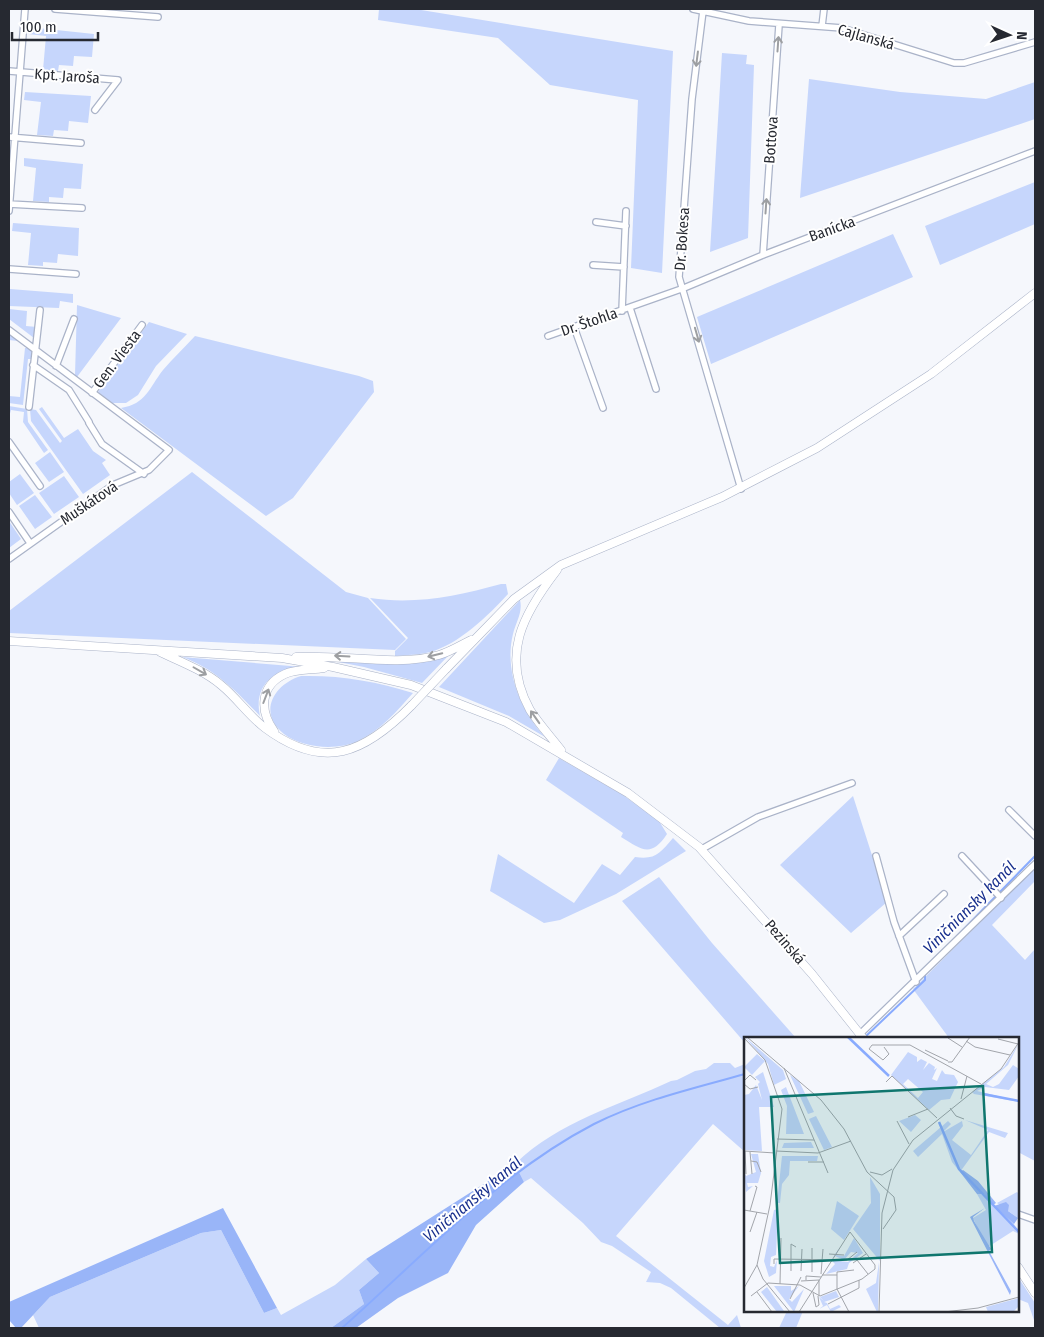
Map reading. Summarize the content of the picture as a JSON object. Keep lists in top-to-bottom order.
{
  "streets": {
    "main road": ["Pezinská"],
    "street": [
      "Cajlanská",
      "Kpt. Jaroša",
      "Bottova",
      "Banícka",
      "Dr. Bokesa",
      "Dr. Štohla",
      "Gen. Viesta",
      "Muškátová"
    ]
  },
  "crossings": [
    ["Cajlanská", "Bottova"],
    ["Cajlanská", "Dr. Bokesa"],
    ["Bottova", "Banícka"],
    ["Banícka", "Dr. Bokesa"],
    ["Banícka", "Dr. Štohla"],
    ["Gen. Viesta", "Muškátová"]
  ],
  "one_way": ["Bottova", "Dr. Bokesa"],
  "water": ["Viničniansky kanál"],
  "scale_bar": "100 m",
  "north": "right"
}
